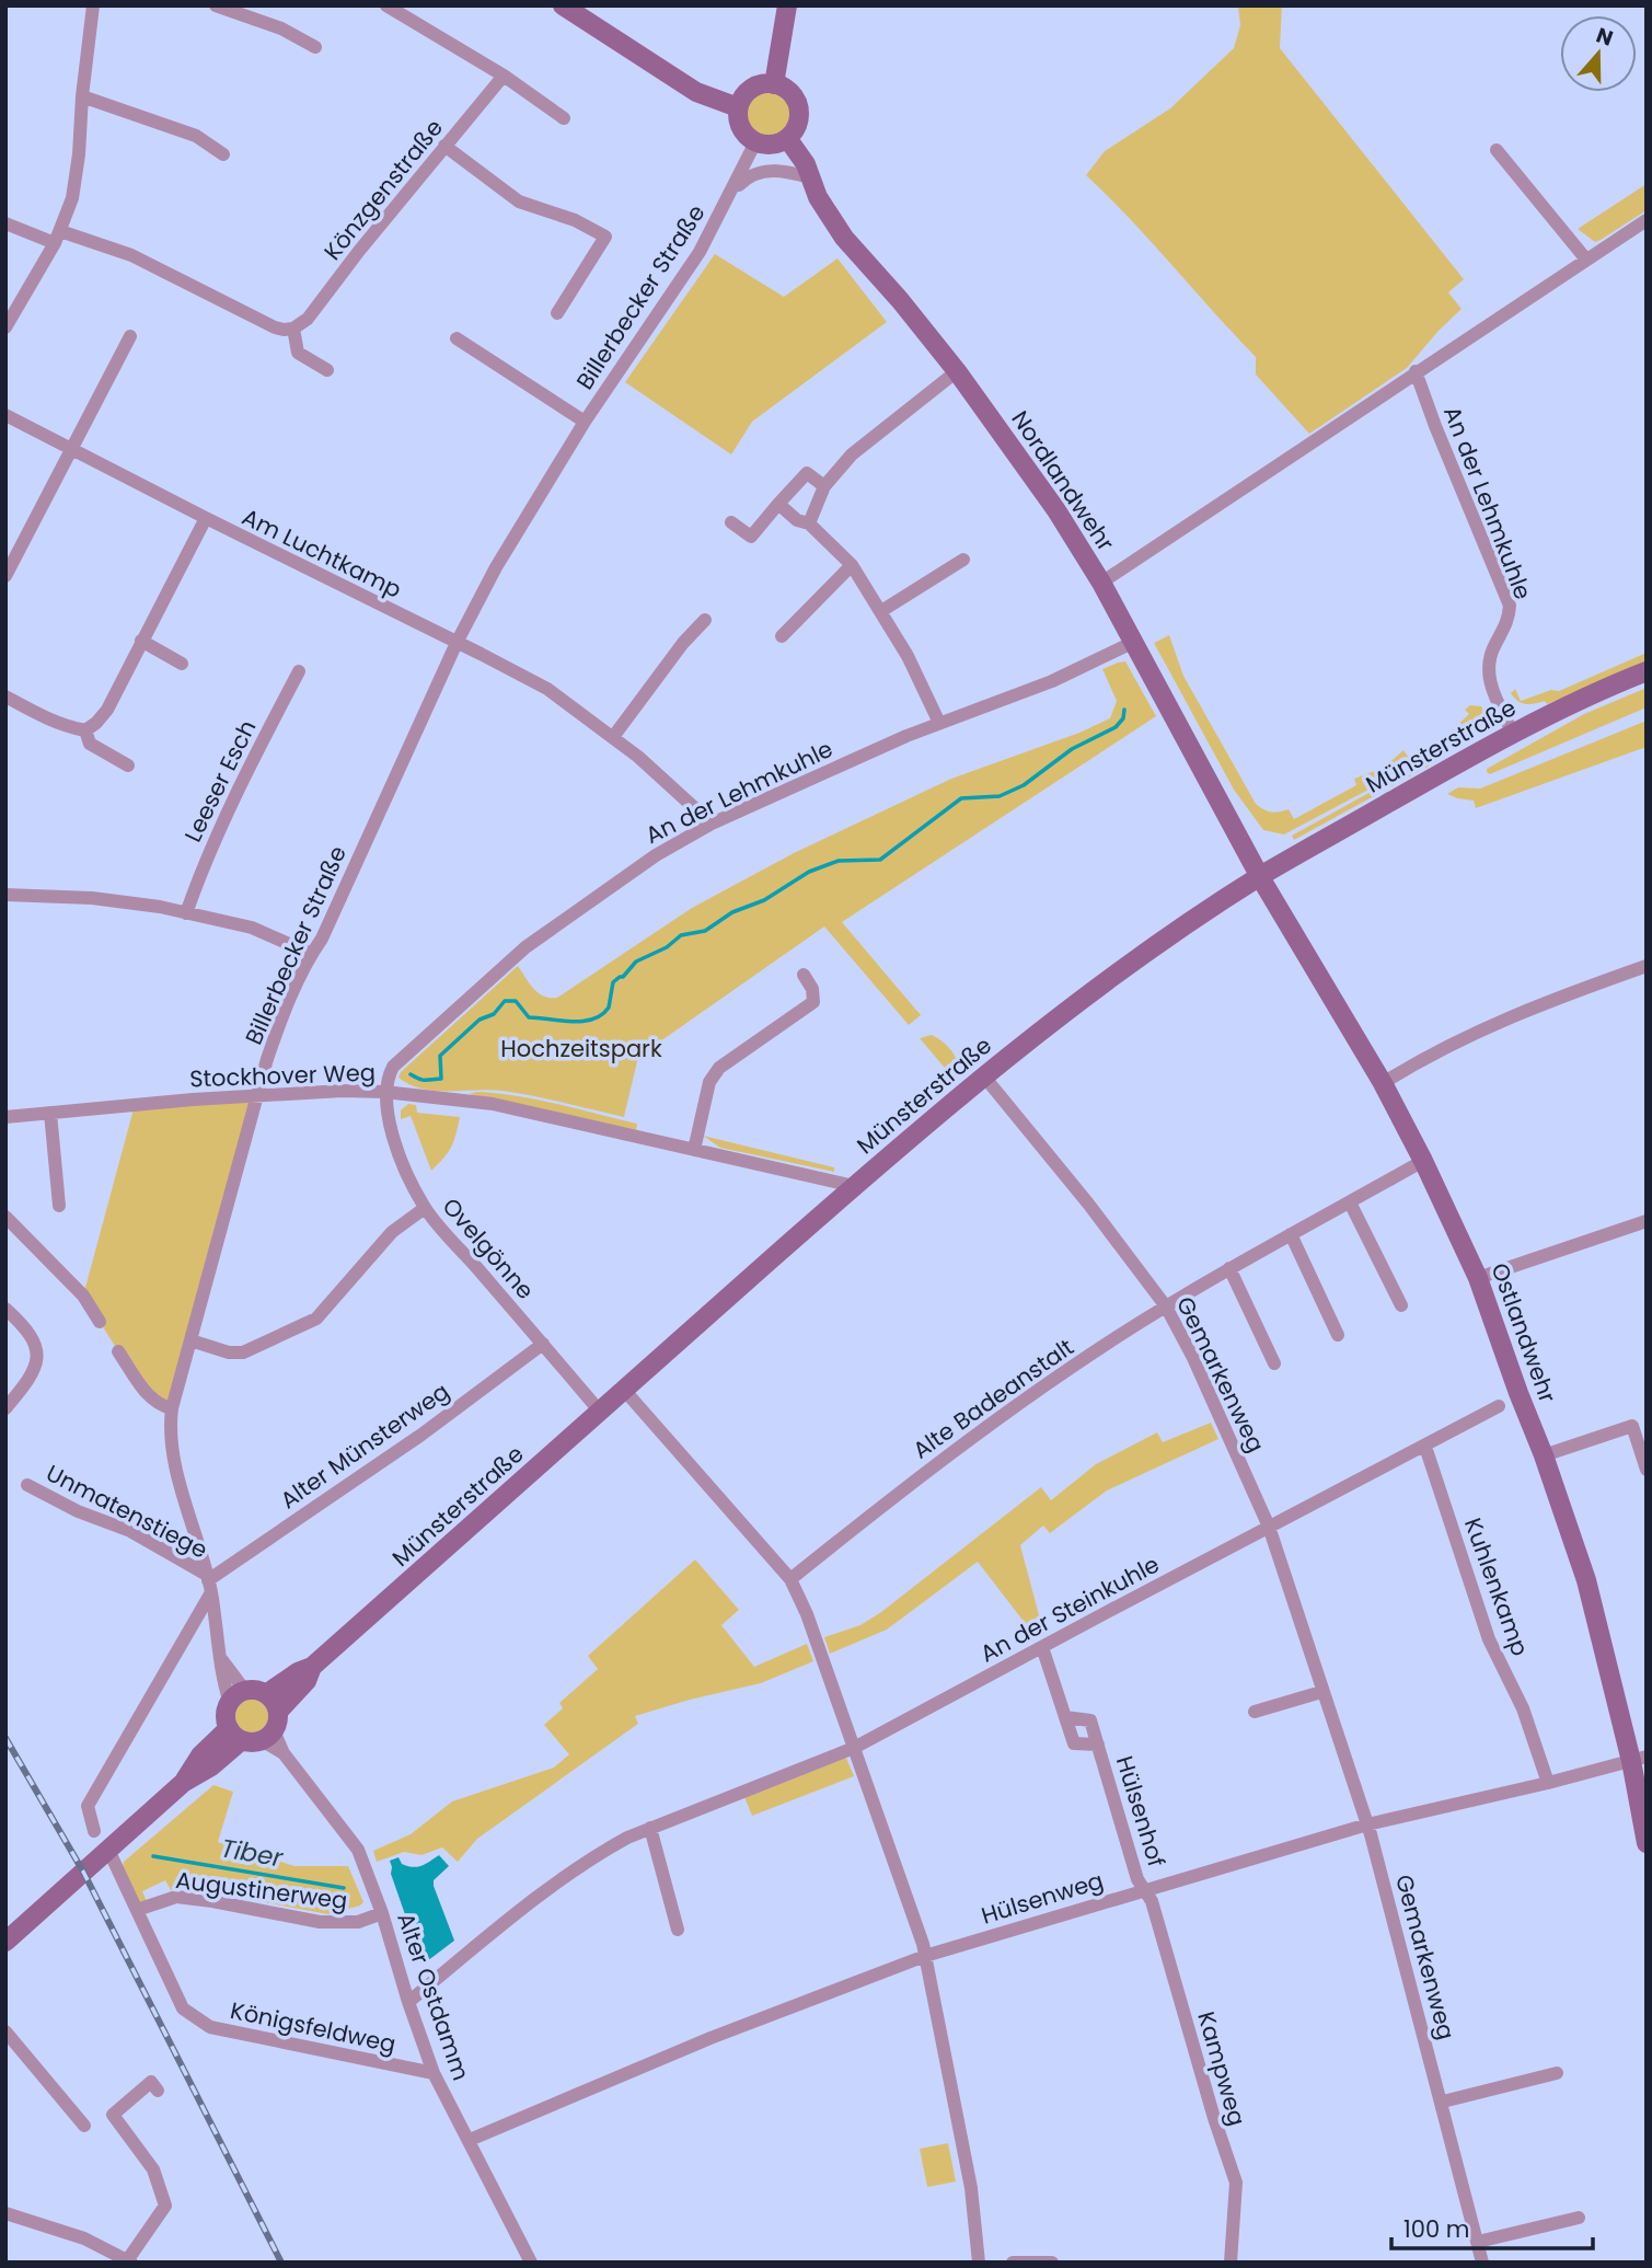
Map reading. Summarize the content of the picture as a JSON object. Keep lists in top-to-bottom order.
{
  "streets": {
    "main road": ["Nordlandwehr", "Münsterstraße", "Ostlandwehr"],
    "street": [
      "Könzgenstraße",
      "Billerbecker Straße",
      "An der Lehmkuhle",
      "Am Luchtkamp",
      "Leeser Esch",
      "Stockhover Weg",
      "Ovelgönne",
      "Gemarkenweg",
      "Alte Badeanstalt",
      "Alter Münsterweg",
      "Unmatenstiege",
      "Kuhlenkamp",
      "An der Steinkuhle",
      "Hülsenhof",
      "Augustinerweg",
      "Hülsenweg",
      "Alter Ostdamm",
      "Königsfeldweg",
      "Kampweg"
    ]
  },
  "crossings": [
    ["Billerbecker Straße", "Nordlandwehr"],
    ["Billerbecker Straße", "Am Luchtkamp"],
    ["Billerbecker Straße", "Stockhover Weg"],
    ["Billerbecker Straße", "Alter Münsterweg"],
    ["Billerbecker Straße", "Unmatenstiege"],
    ["Nordlandwehr", "An der Lehmkuhle"],
    ["Nordlandwehr", "Münsterstraße"],
    ["Nordlandwehr", "Ostlandwehr"],
    ["An der Lehmkuhle", "Am Luchtkamp"],
    ["An der Lehmkuhle", "Münsterstraße"],
    ["An der Lehmkuhle", "Stockhover Weg"],
    ["An der Lehmkuhle", "Ovelgönne"],
    ["Münsterstraße", "Stockhover Weg"],
    ["Münsterstraße", "Ovelgönne"],
    ["Münsterstraße", "Ostlandwehr"],
    ["Münsterstraße", "Gemarkenweg"],
    ["Münsterstraße", "Alter Ostdamm"],
    ["Münsterstraße", "Königsfeldweg"],
    ["Stockhover Weg", "Ovelgönne"],
    ["Ovelgönne", "Alter Münsterweg"],
    ["Ostlandwehr", "Alte Badeanstalt"],
    ["Ostlandwehr", "Hülsenweg"],
    ["Gemarkenweg", "Alte Badeanstalt"],
    ["Gemarkenweg", "An der Steinkuhle"],
    ["Gemarkenweg", "Hülsenweg"],
    ["Alter Münsterweg", "Unmatenstiege"],
    ["Kuhlenkamp", "An der Steinkuhle"],
    ["Kuhlenkamp", "Hülsenweg"],
    ["An der Steinkuhle", "Hülsenhof"],
    ["An der Steinkuhle", "Alter Ostdamm"],
    ["Hülsenhof", "Hülsenweg"],
    ["Hülsenhof", "Kampweg"],
    ["Augustinerweg", "Alter Ostdamm"],
    ["Augustinerweg", "Königsfeldweg"],
    ["Hülsenweg", "Alter Ostdamm"],
    ["Hülsenweg", "Kampweg"],
    ["Alter Ostdamm", "Königsfeldweg"]
  ],
  "water": ["Tiber"],
  "parks": ["Hochzeitspark"],
  "scale_bar": "100 m",
  "north": "top"
}
